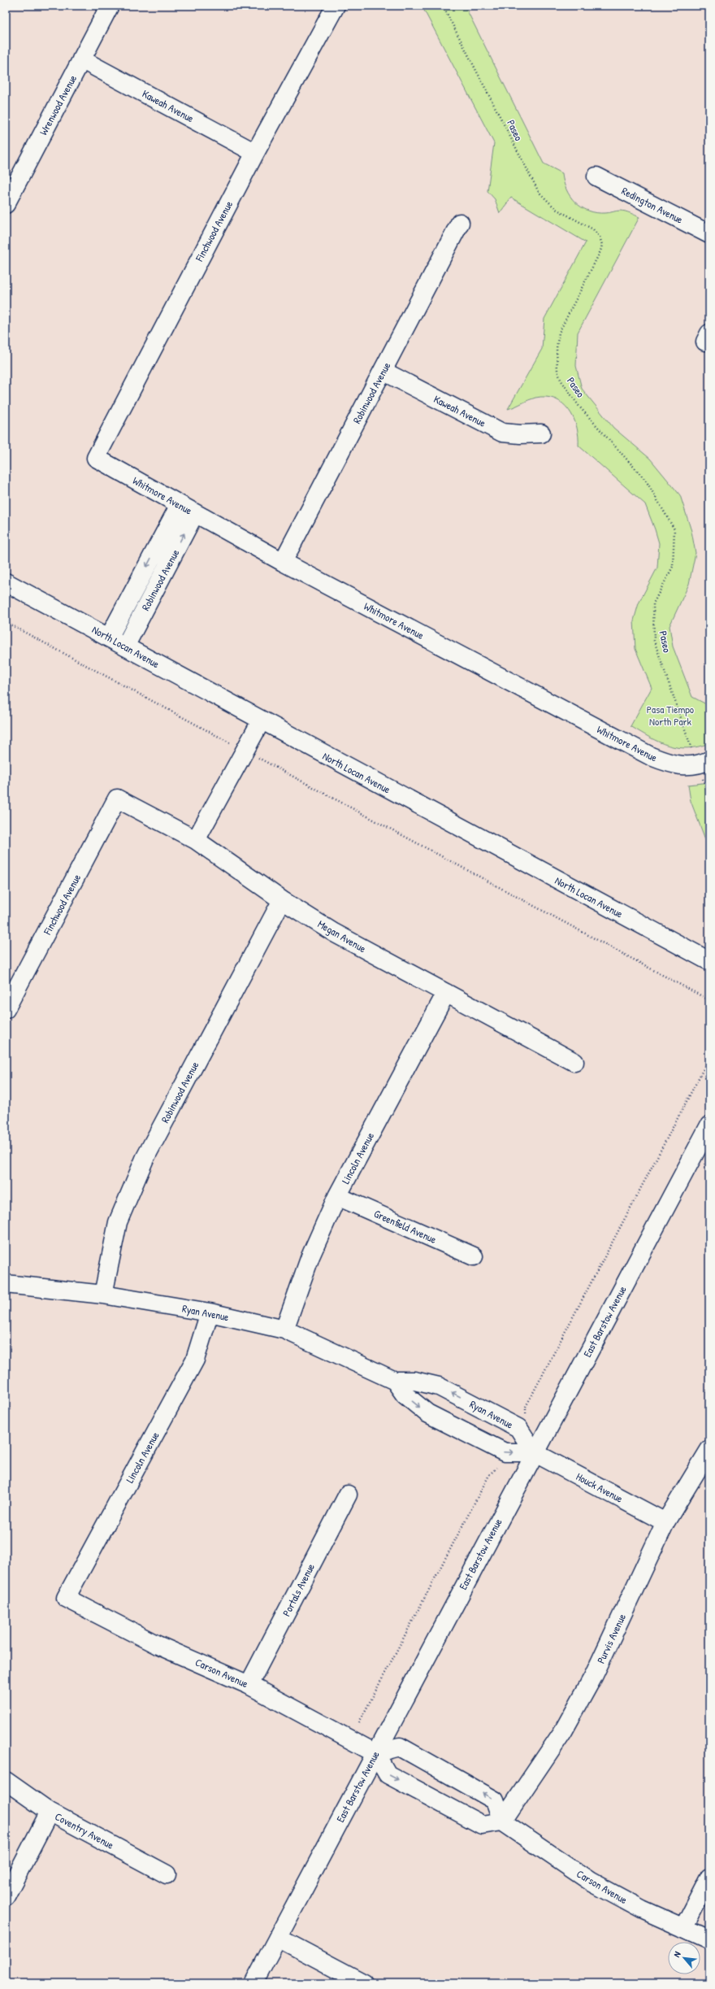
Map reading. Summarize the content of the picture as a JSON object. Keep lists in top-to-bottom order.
{
  "streets": {
    "street": [
      "Wrenwood Avenue",
      "Kaweah Avenue",
      "Redington Avenue",
      "Finchwood Avenue",
      "Robinwood Avenue",
      "Whitmore Avenue",
      "North Locan Avenue",
      "Megan Avenue",
      "Lincoln Avenue",
      "Greenfield Avenue",
      "Ryan Avenue",
      "East Barstow Avenue",
      "Houck Avenue",
      "Portals Avenue",
      "Purvis Avenue",
      "Carson Avenue",
      "Coventry Avenue"
    ],
    "path": ["Paseo"]
  },
  "crossings": [
    ["Wrenwood Avenue", "Kaweah Avenue"],
    ["Kaweah Avenue", "Finchwood Avenue"],
    ["Kaweah Avenue", "Robinwood Avenue"],
    ["Paseo", "Whitmore Avenue"],
    ["Finchwood Avenue", "Whitmore Avenue"],
    ["Finchwood Avenue", "Megan Avenue"],
    ["Robinwood Avenue", "Whitmore Avenue"],
    ["Robinwood Avenue", "North Locan Avenue"],
    ["Robinwood Avenue", "Megan Avenue"],
    ["Robinwood Avenue", "Ryan Avenue"],
    ["Megan Avenue", "Lincoln Avenue"],
    ["Lincoln Avenue", "Greenfield Avenue"],
    ["Lincoln Avenue", "Ryan Avenue"],
    ["Lincoln Avenue", "Carson Avenue"],
    ["Ryan Avenue", "East Barstow Avenue"],
    ["Ryan Avenue", "Houck Avenue"],
    ["East Barstow Avenue", "Houck Avenue"],
    ["East Barstow Avenue", "Carson Avenue"],
    ["Houck Avenue", "Purvis Avenue"],
    ["Portals Avenue", "Carson Avenue"],
    ["Purvis Avenue", "Carson Avenue"]
  ],
  "parks": ["Pasa Tiempo North Park"],
  "north": "top left"
}
